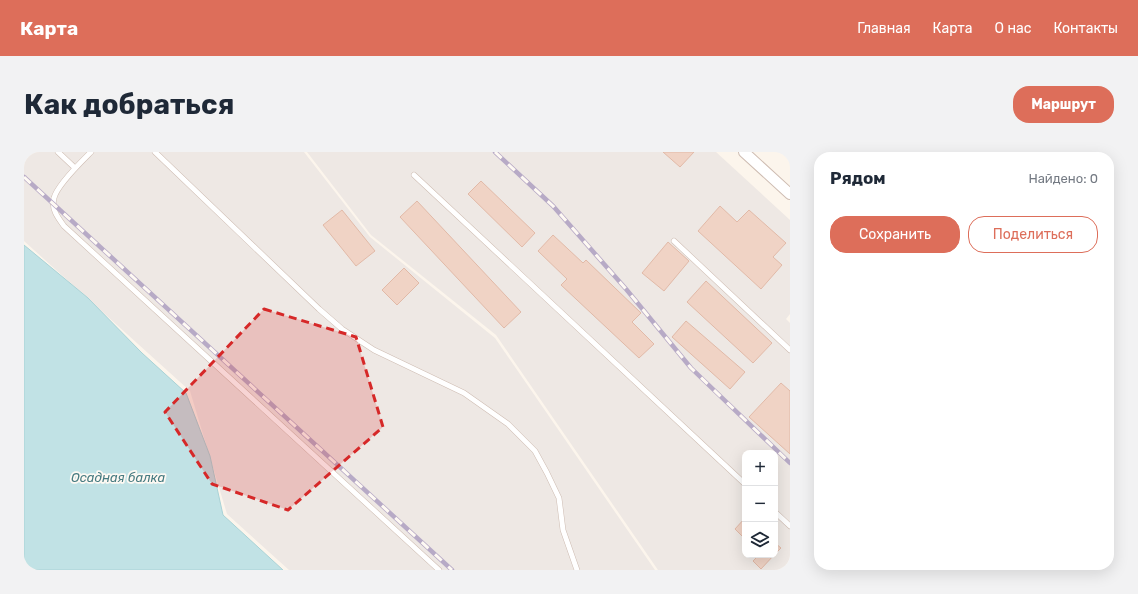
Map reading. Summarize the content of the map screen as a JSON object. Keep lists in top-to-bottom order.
{
  "water": ["Осадная балка"],
  "page": {
    "header": "Карта",
    "nav": [
      "Главная",
      "Карта",
      "О нас",
      "Контакты"
    ],
    "buttons": [
      "Маршрут",
      ["Сохранить", "Поделиться"]
    ],
    "title": "Как добраться",
    "heading": ["Рядом", "Найдено: 0"],
    "map_buttons": ["+", "−"]
  }
}
